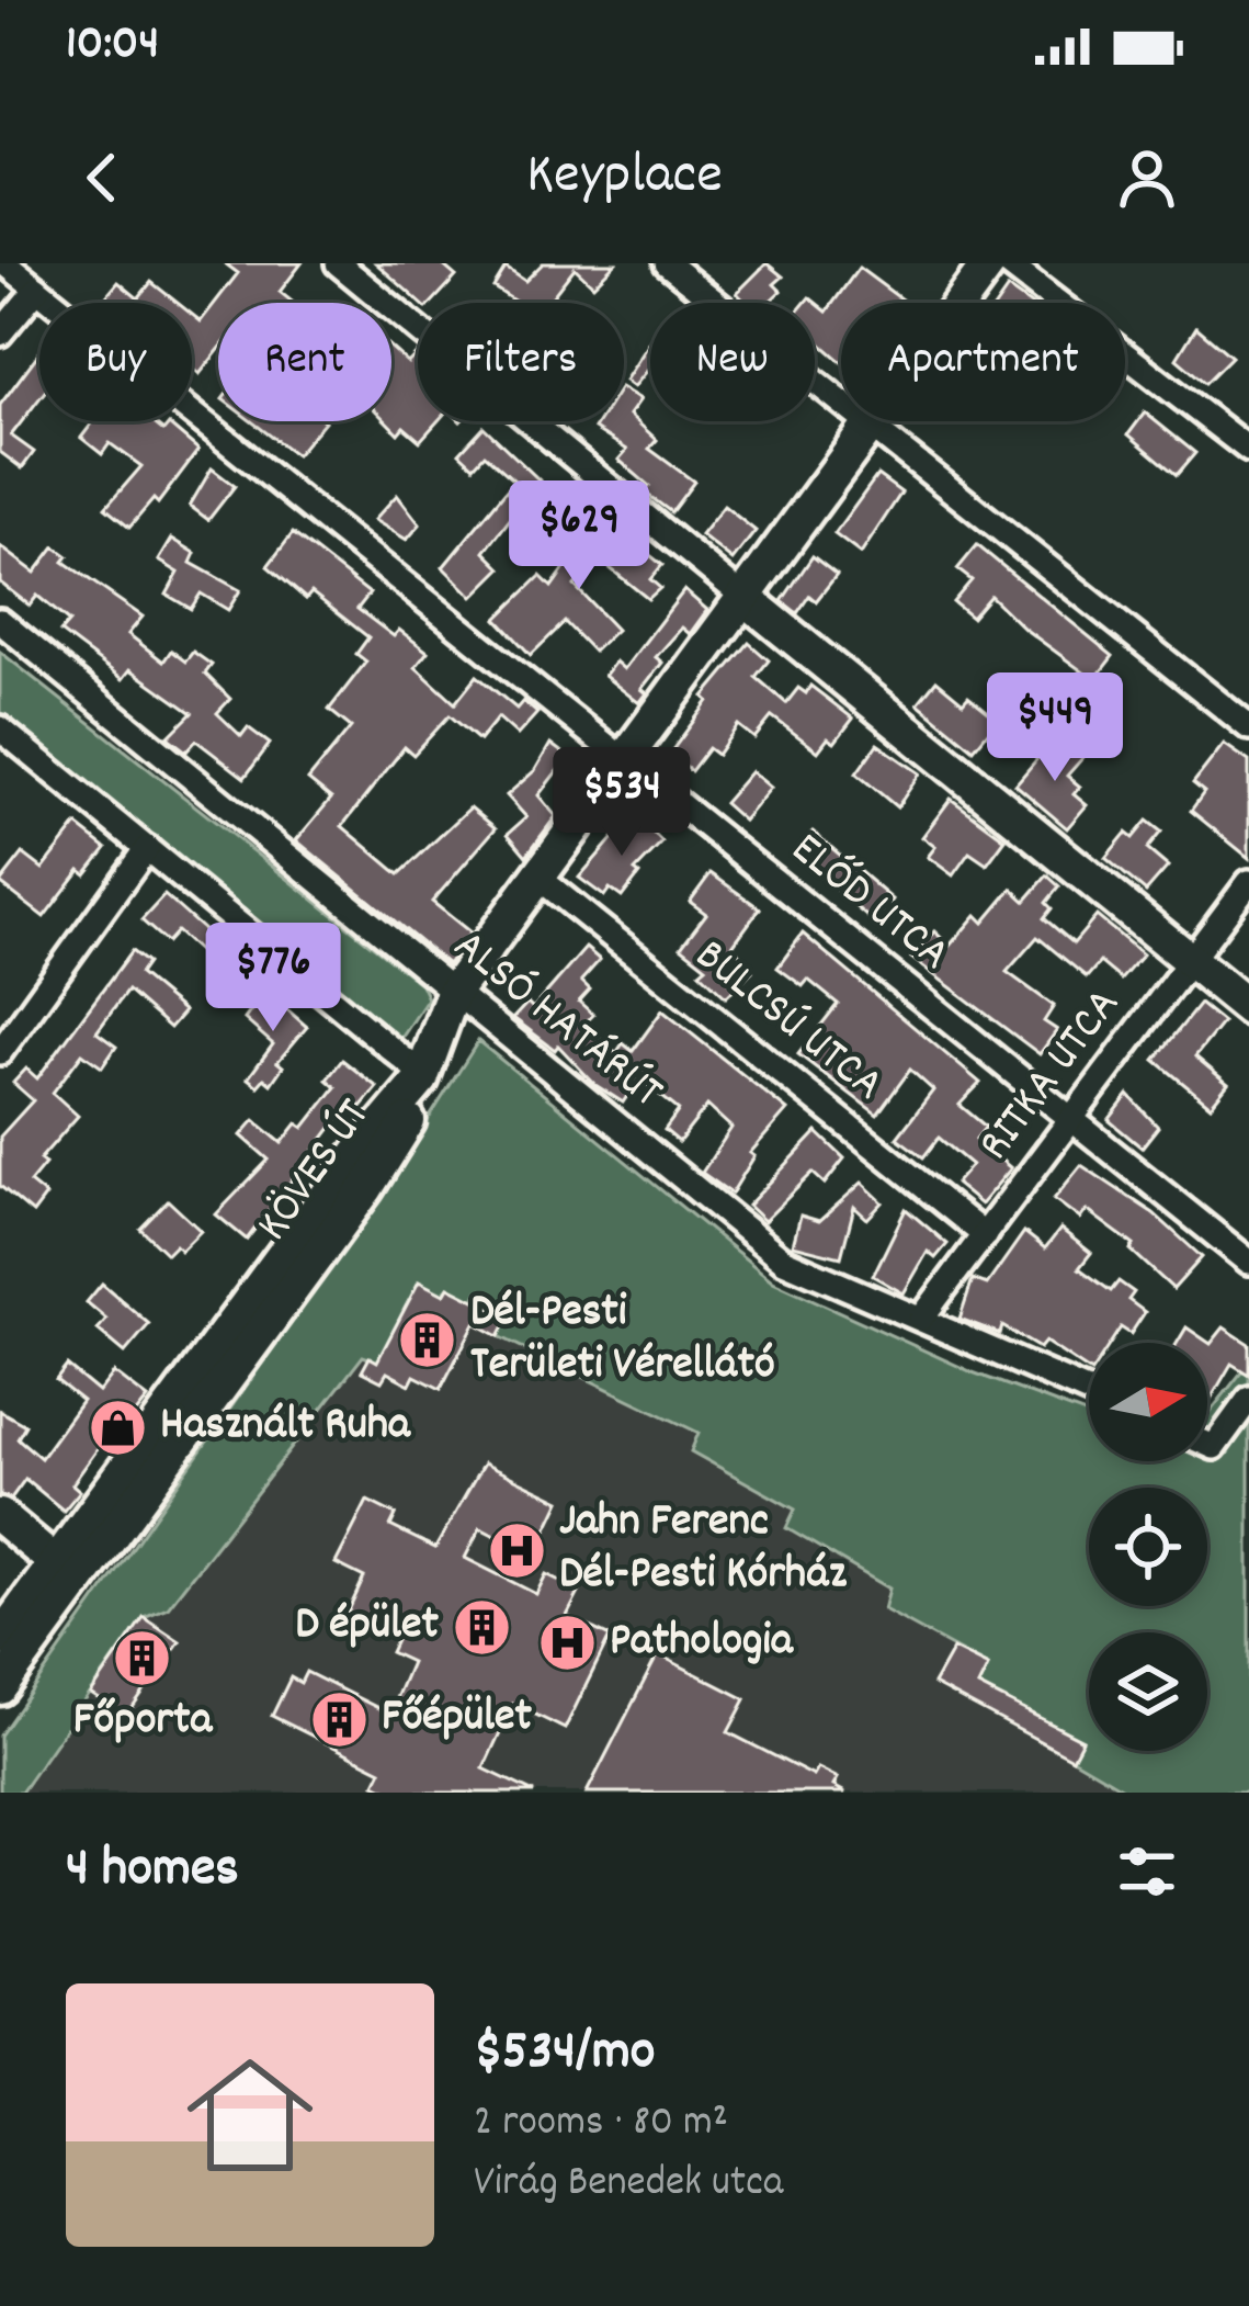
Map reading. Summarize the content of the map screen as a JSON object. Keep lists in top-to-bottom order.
{
  "streets": {
    "street": [
      "ELŐD UTCA",
      "ALSÓ HATÁRÚT",
      "BULCSÚ UTCA",
      "RITKA UTCA",
      "KÖVES ÚT"
    ]
  },
  "crossings": [
    ["ELŐD UTCA", "RITKA UTCA"],
    ["ELŐD UTCA", "KÖVES ÚT"],
    ["ALSÓ HATÁRÚT", "RITKA UTCA"],
    ["ALSÓ HATÁRÚT", "KÖVES ÚT"],
    ["BULCSÚ UTCA", "RITKA UTCA"],
    ["BULCSÚ UTCA", "KÖVES ÚT"]
  ],
  "places": {
    "building": [
      "Dél-Pesti Területi Vérellátó",
      "D épület",
      "Főporta",
      "Főépület"
    ],
    "shop": ["Használt Ruha"],
    "hospital": ["Jahn Ferenc Dél-Pesti Kórház", "Pathologia"]
  },
  "north": "right",
  "page": {
    "status": "10:04",
    "header": "Keyplace",
    "chip": [
      "Buy",
      "Rent",
      "Filters",
      "New",
      "Apartment"
    ],
    "price": [
      "$629",
      "$449",
      "$534",
      "$776"
    ],
    "heading": "4 homes",
    "list": [
      {
        "name": "$534/mo",
        "note": "2 rooms · 80 m² · Virág Benedek utca"
      }
    ]
  }
}
